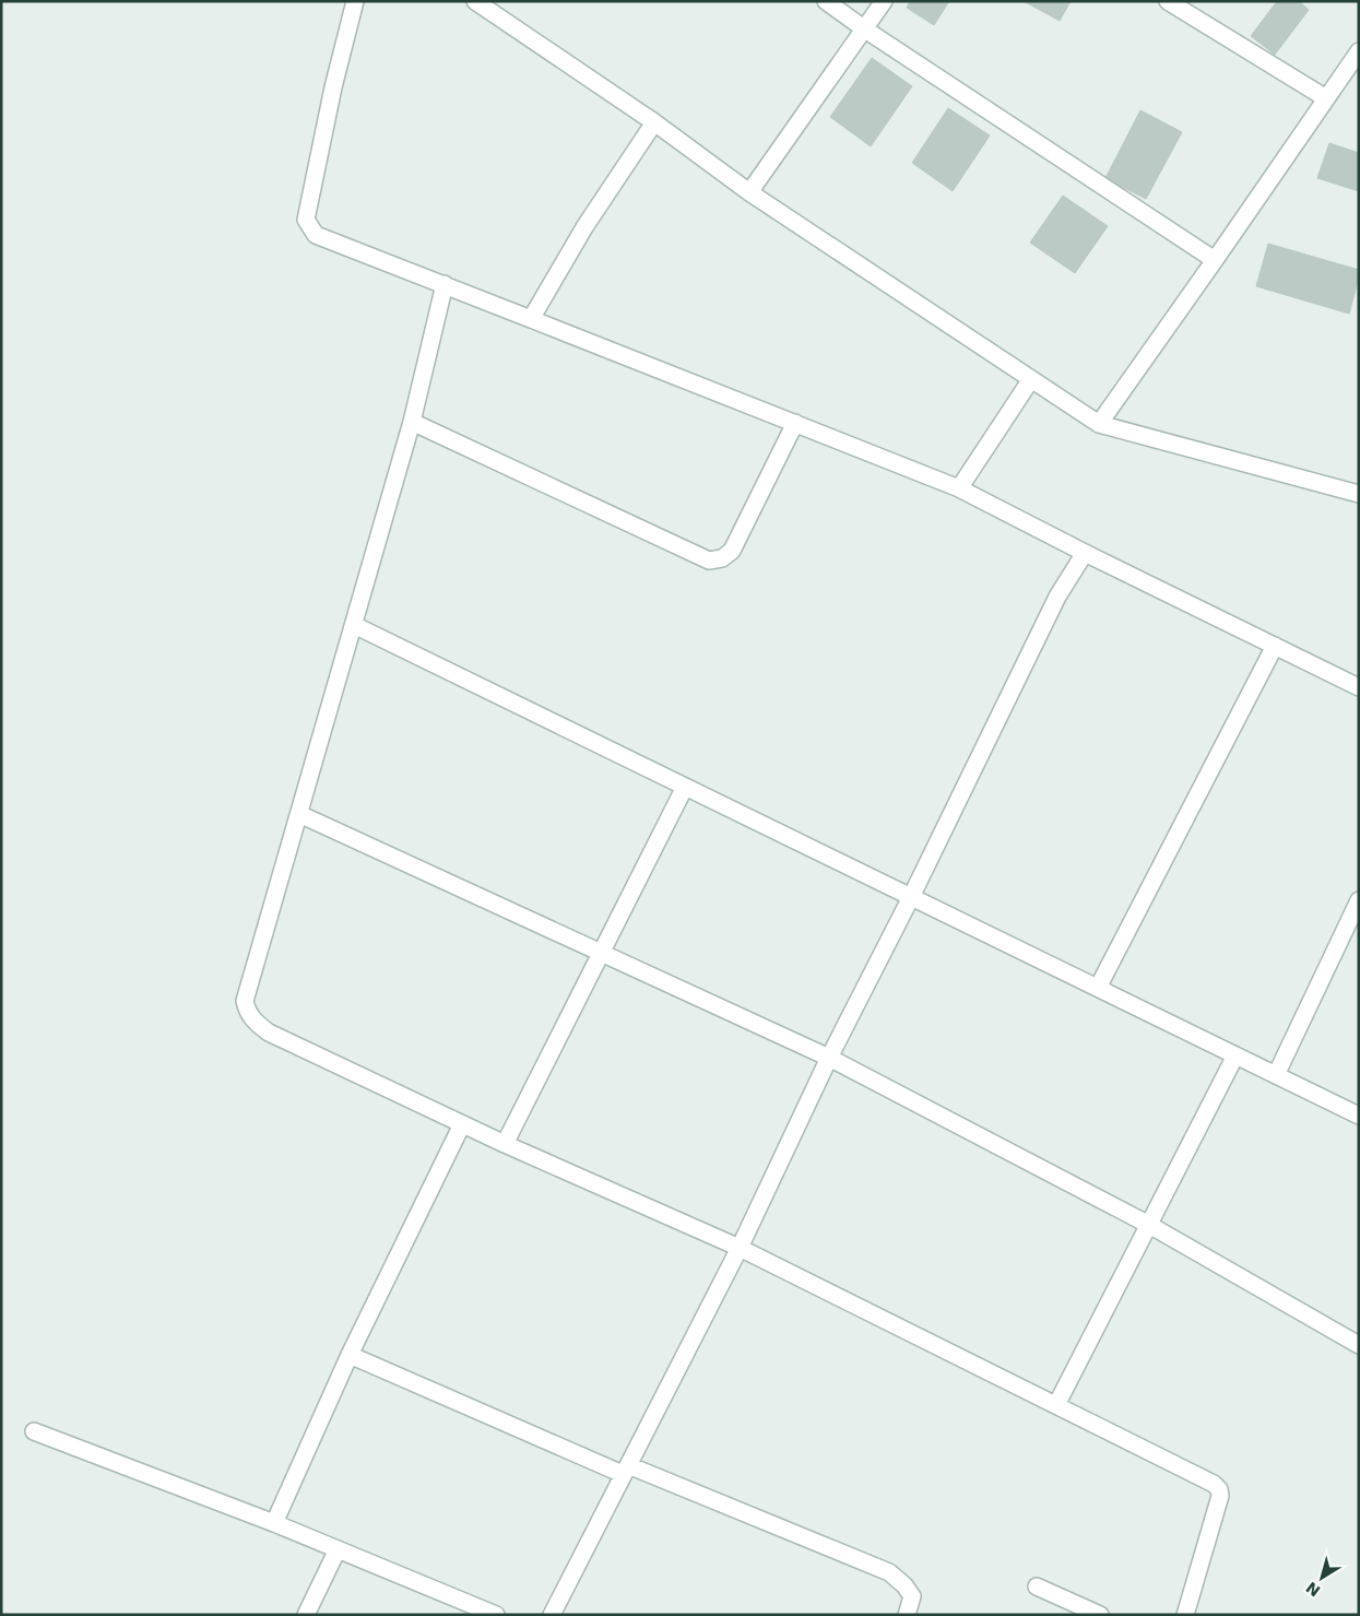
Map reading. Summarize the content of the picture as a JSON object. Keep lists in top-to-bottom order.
{
  "north": "bottom left"
}
